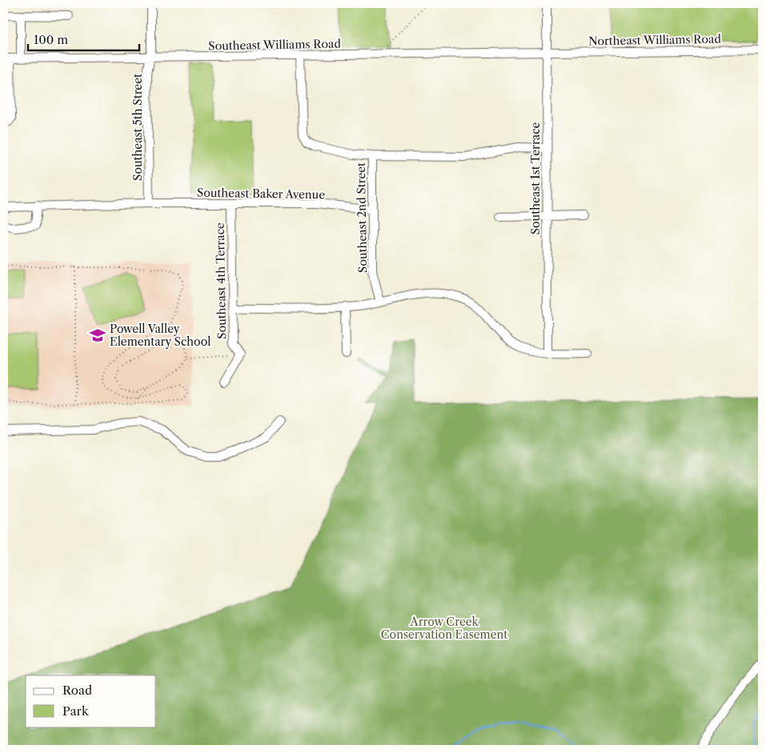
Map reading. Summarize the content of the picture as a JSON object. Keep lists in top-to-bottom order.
{
  "streets": {
    "street": [
      "Northeast Williams Road",
      "Southeast Williams Road",
      "Southeast 5th Street",
      "Southeast 1st Terrace",
      "Southeast Baker Avenue",
      "Southeast 2nd Street",
      "Southeast 4th Terrace"
    ]
  },
  "crossings": [
    ["Northeast Williams Road", "Southeast Williams Road"],
    ["Northeast Williams Road", "Southeast 1st Terrace"],
    ["Southeast Williams Road", "Southeast 5th Street"],
    ["Southeast Williams Road", "Southeast 1st Terrace"],
    ["Southeast 5th Street", "Southeast Baker Avenue"],
    ["Southeast Baker Avenue", "Southeast 2nd Street"],
    ["Southeast Baker Avenue", "Southeast 4th Terrace"]
  ],
  "parks": ["Arrow Creek Conservation Easement"],
  "places": {
    "school or university": ["Powell Valley Elementary School"]
  },
  "legend": ["Road", "Park"],
  "scale_bar": "100 m"
}
